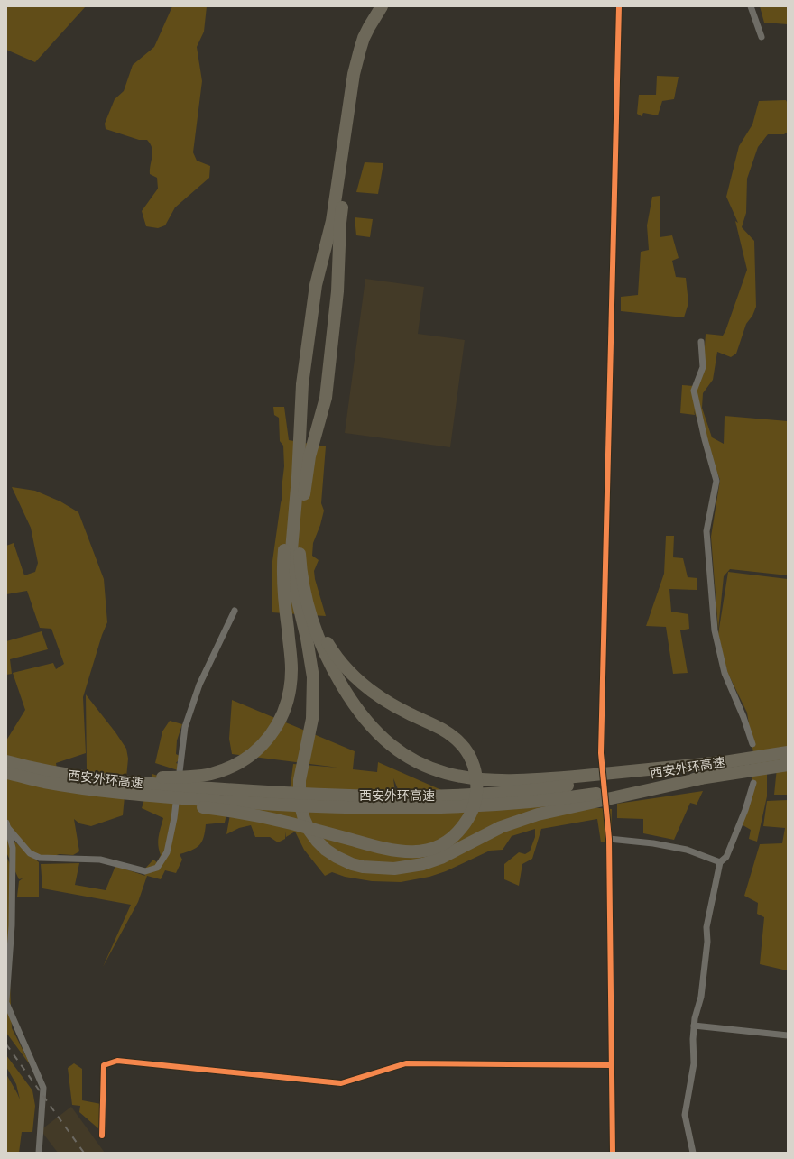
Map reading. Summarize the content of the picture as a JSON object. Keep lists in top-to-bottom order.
{
  "streets": {
    "highway": ["西安外环高速"]
  }
}
